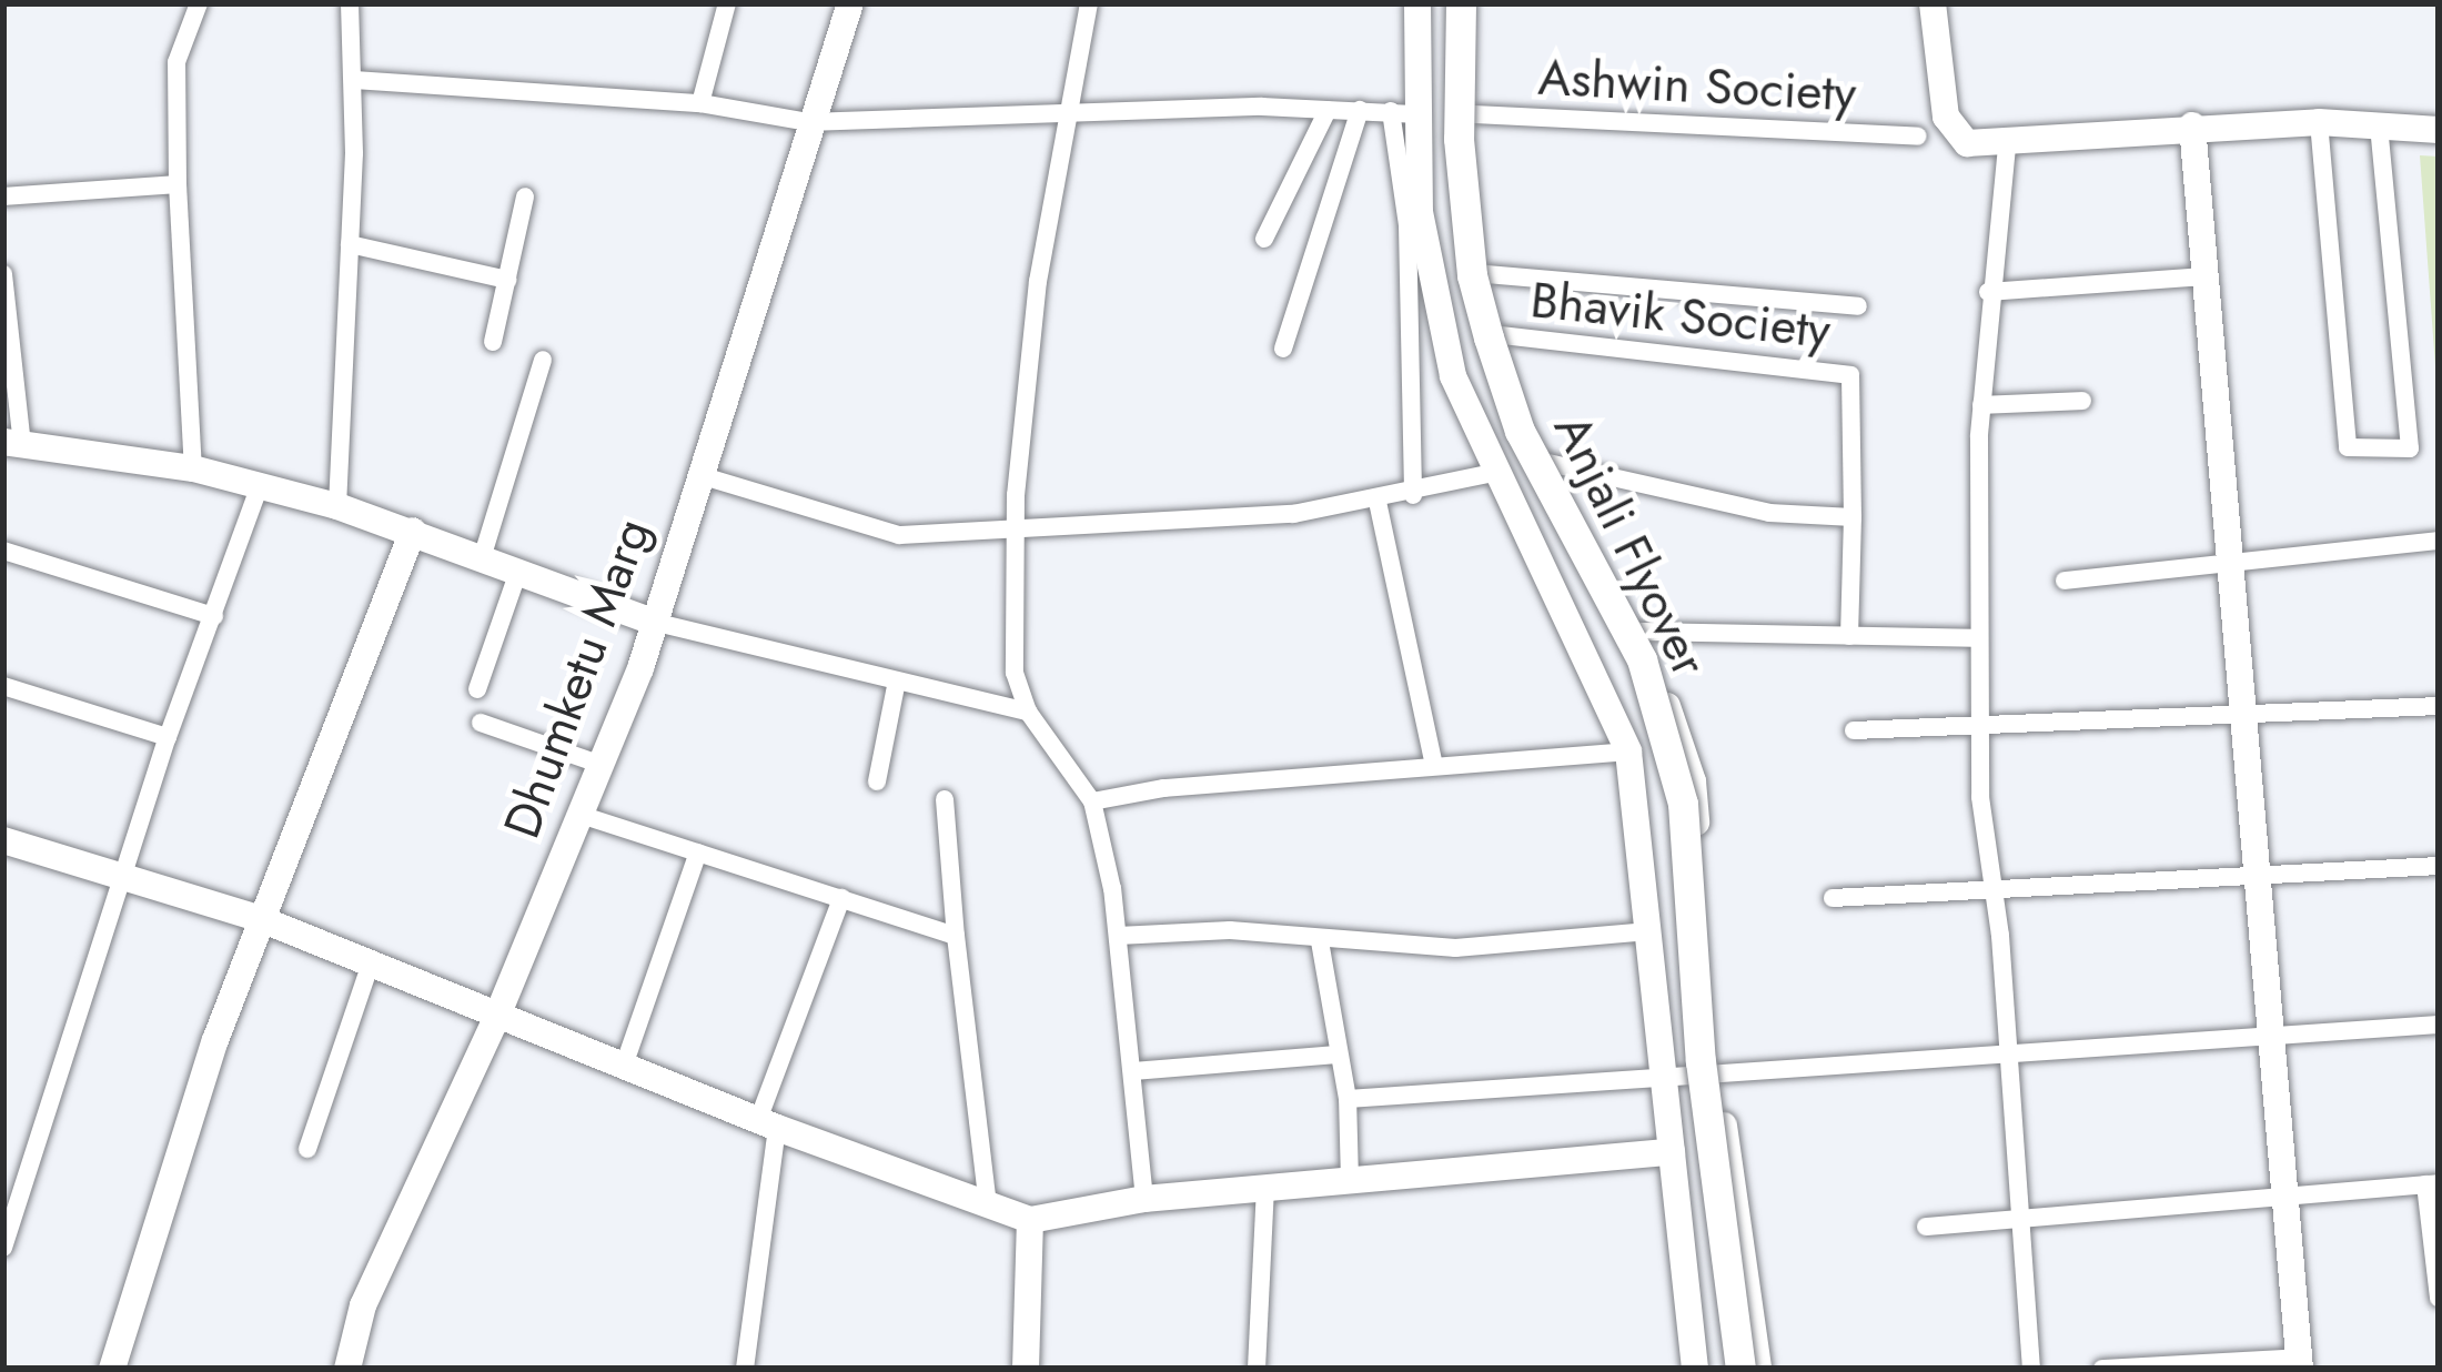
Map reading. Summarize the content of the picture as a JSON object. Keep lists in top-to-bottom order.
{
  "streets": {
    "main road": ["Anjali Flyover"],
    "street": ["Ashwin Society", "Bhavik Society", "Dhumketu Marg"]
  }
}
